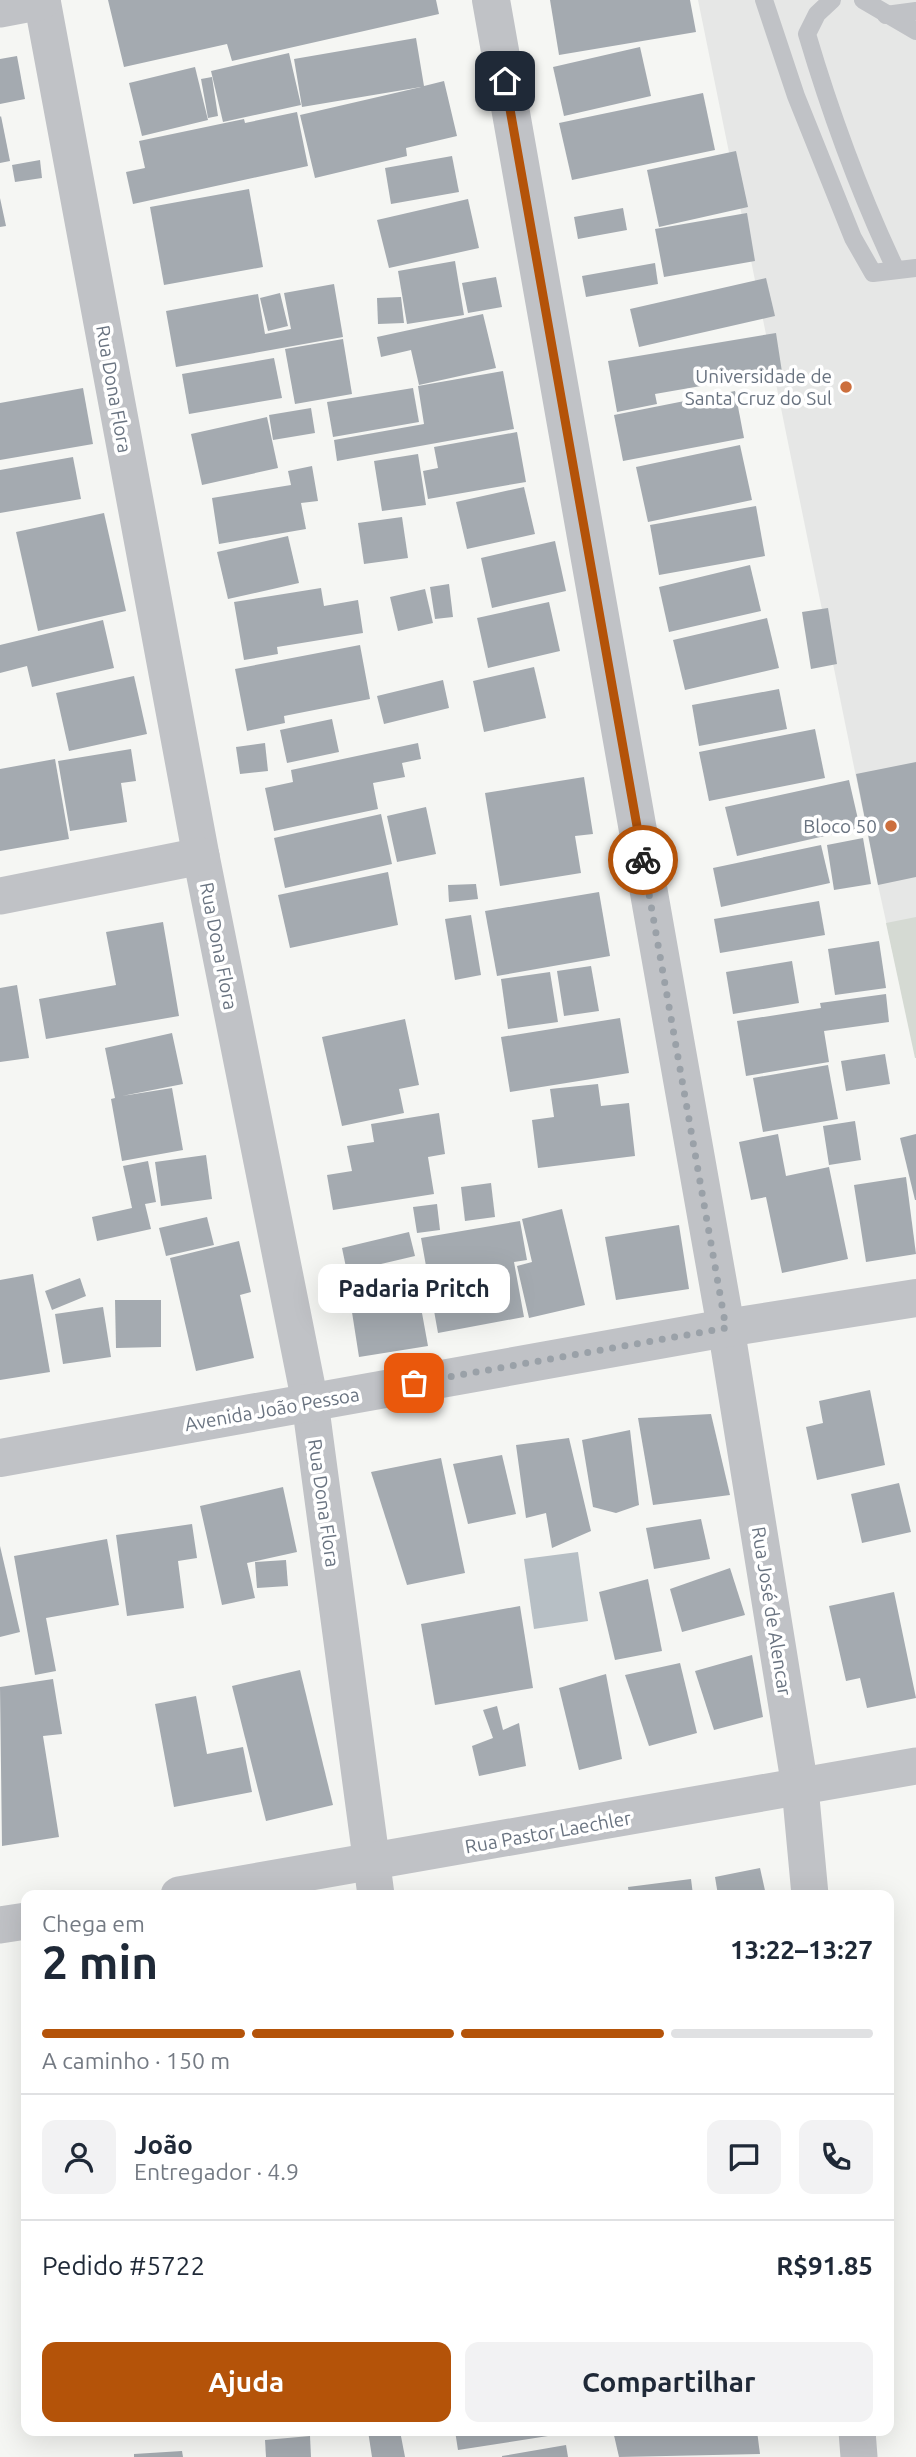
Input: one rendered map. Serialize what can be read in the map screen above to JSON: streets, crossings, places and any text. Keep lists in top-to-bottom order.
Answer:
{
  "streets": {
    "street": [
      "Rua Dona Flora",
      "Avenida João Pessoa",
      "Rua José de Alencar",
      "Rua Pastor Laechler"
    ]
  },
  "crossings": [
    ["Rua Dona Flora", "Avenida João Pessoa"],
    ["Rua Dona Flora", "Rua Pastor Laechler"],
    ["Avenida João Pessoa", "Rua José de Alencar"],
    ["Rua José de Alencar", "Rua Pastor Laechler"]
  ],
  "places": ["Universidade de Santa Cruz do Sul", "Bloco 50", "Padaria Pritch"],
  "page": {
    "bubble": "Padaria Pritch",
    "heading": ["2 min", "Chega em", "13:22–13:27"],
    "panel": [
      "João",
      "Entregador · 4.9",
      "Pedido #5722",
      "R$91.85"
    ],
    "bar": "A caminho · 150 m",
    "buttons": ["Ajuda", "Compartilhar"]
  }
}
